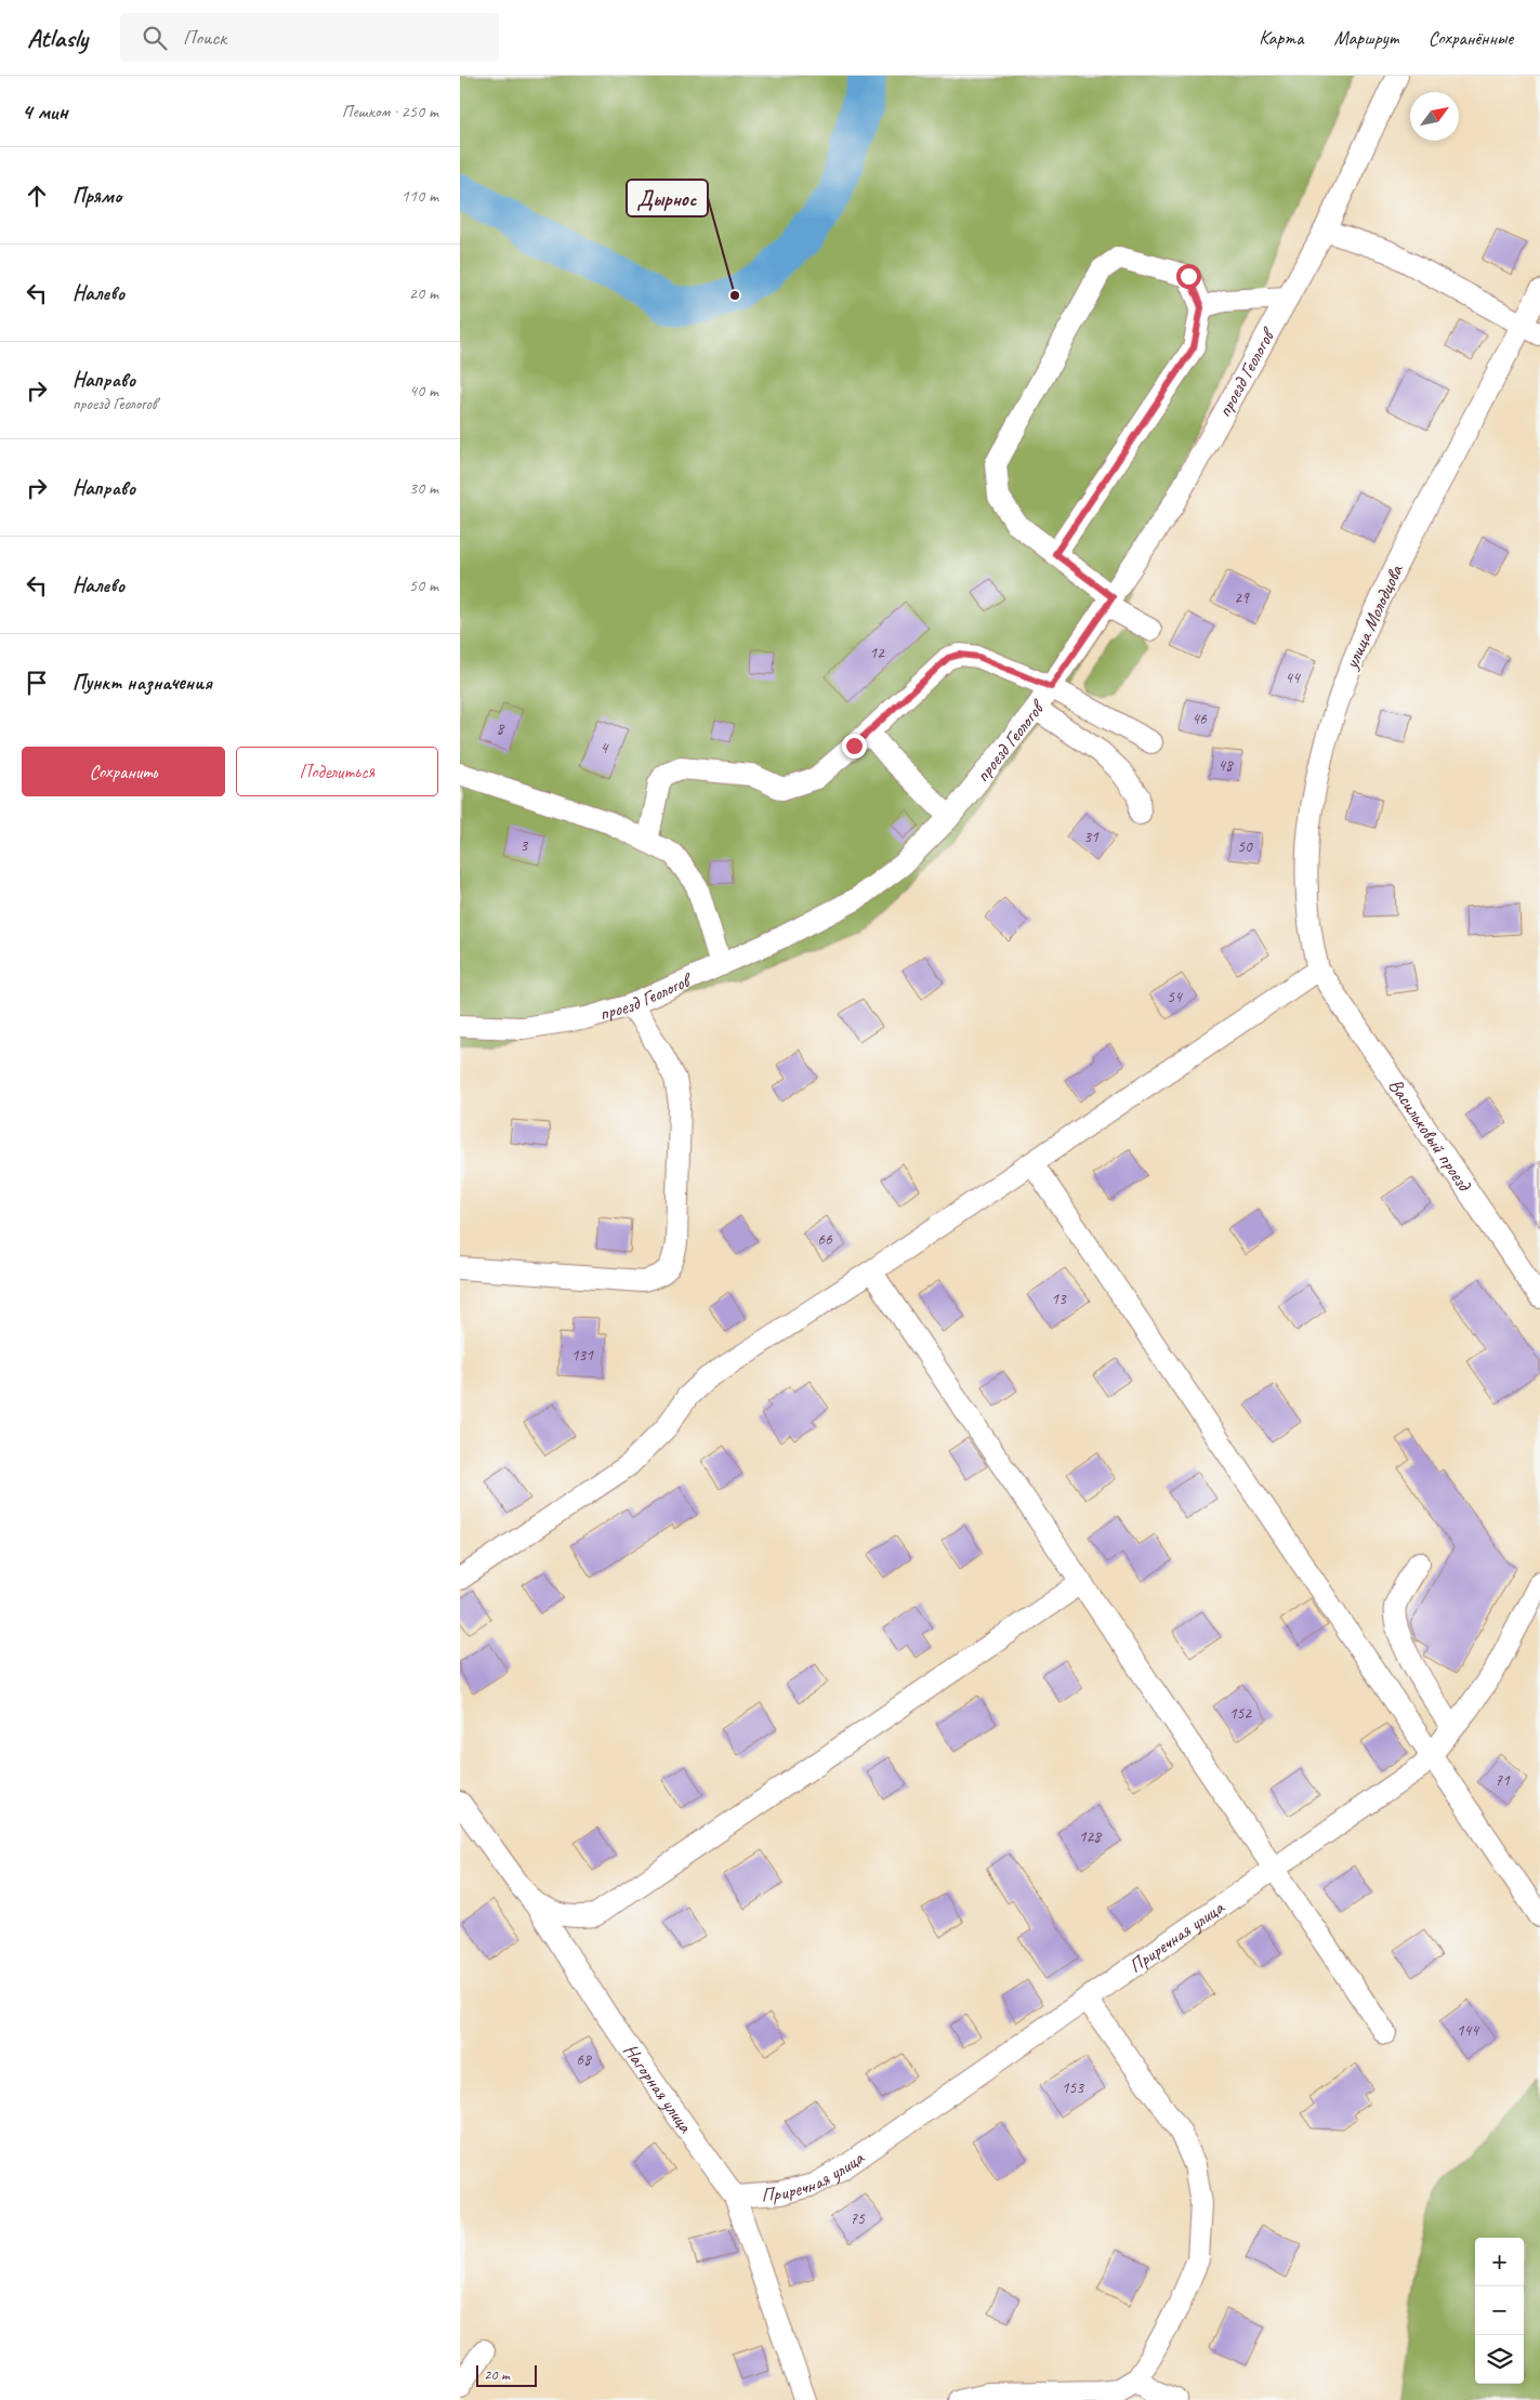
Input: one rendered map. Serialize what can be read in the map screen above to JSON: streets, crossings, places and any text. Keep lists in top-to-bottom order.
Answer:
{
  "streets": {
    "street": [
      "проезд Геологов",
      "улица Молодцова",
      "Васильковый проезд",
      "Приречная улица",
      "Нагорная улица"
    ]
  },
  "crossings": [
    ["улица Молодцова", "Васильковый проезд"],
    ["Приречная улица", "Нагорная улица"]
  ],
  "places": ["Дырнос"],
  "house_numbers": [
    "29",
    "12",
    "44",
    "46",
    "8",
    "4",
    "48",
    "31",
    "3",
    "50",
    "54",
    "66",
    "13",
    "131",
    "152",
    "71",
    "128",
    "144",
    "68",
    "153",
    "75"
  ],
  "scale_bar": "20 m",
  "north": "top right",
  "page": {
    "header": "Atlasly",
    "search": "Поиск",
    "nav": ["Карта", "Маршрут", "Сохранённые"],
    "heading": ["4 мин", "Пешком · 250 m"],
    "list": [
      ["Прямо", "110 m"],
      ["Налево", "20 m"],
      ["Направо", "проезд Геологов", "40 m"],
      ["Направо", "30 m"],
      ["Налево", "50 m"],
      "Пункт назначения"
    ],
    "buttons": ["Сохранить", "Поделиться"],
    "map_buttons": ["+", "−"],
    "scale": "20 m"
  }
}
